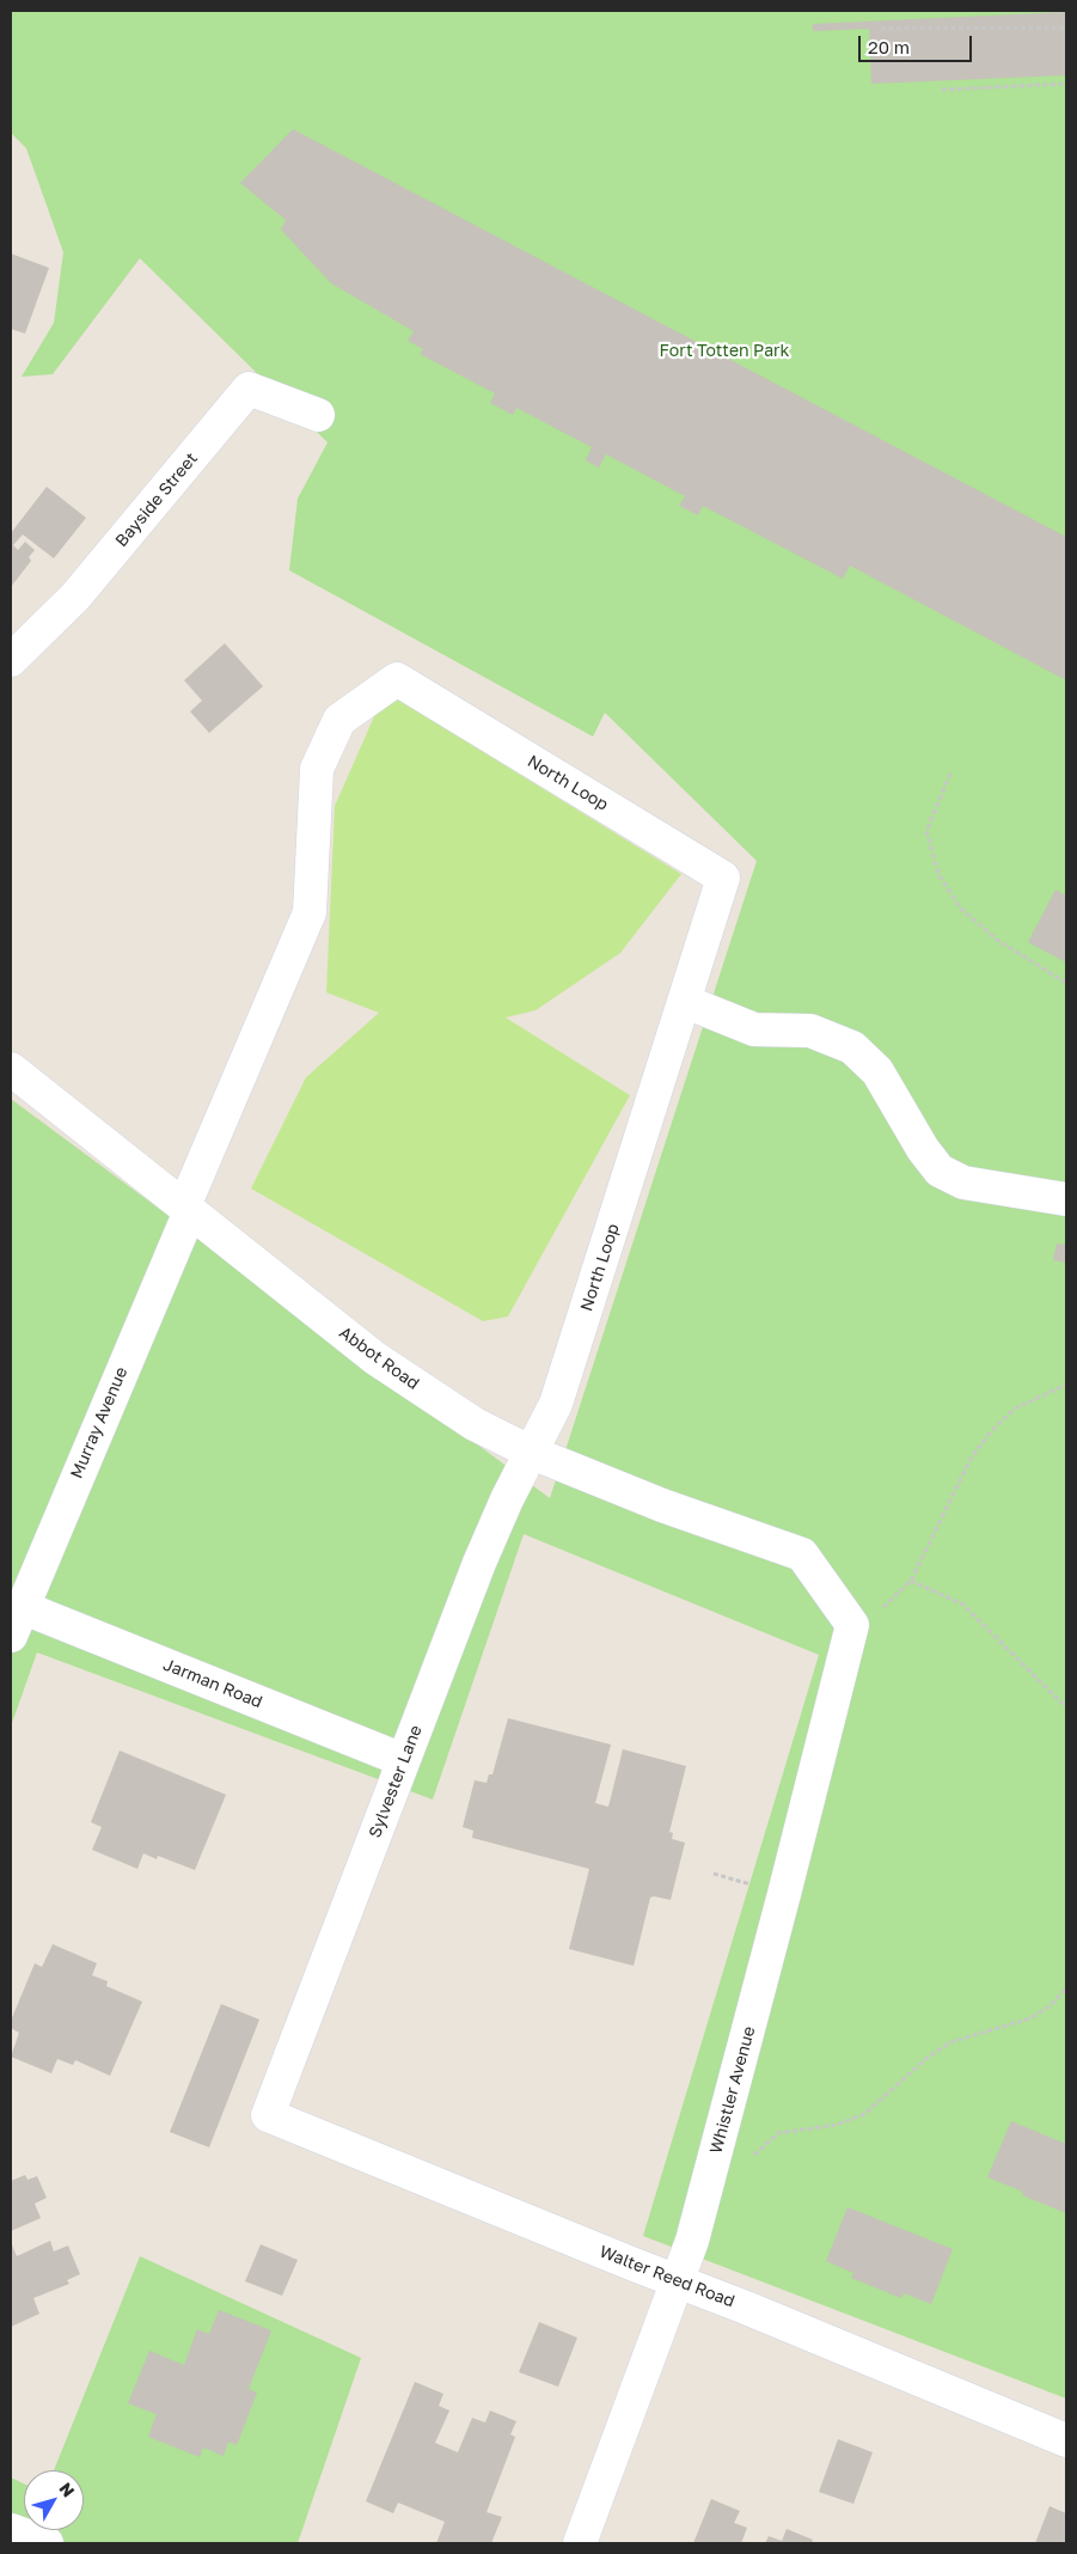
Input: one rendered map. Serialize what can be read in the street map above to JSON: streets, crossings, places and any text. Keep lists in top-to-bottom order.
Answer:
{
  "streets": {
    "street": [
      "Bayside Street",
      "North Loop",
      "Abbot Road",
      "Murray Avenue",
      "Jarman Road",
      "Sylvester Lane",
      "Whistler Avenue",
      "Walter Reed Road"
    ]
  },
  "crossings": [
    ["North Loop", "Abbot Road"],
    ["North Loop", "Murray Avenue"],
    ["North Loop", "Sylvester Lane"],
    ["Abbot Road", "Murray Avenue"],
    ["Abbot Road", "Sylvester Lane"],
    ["Abbot Road", "Whistler Avenue"],
    ["Murray Avenue", "Jarman Road"],
    ["Jarman Road", "Sylvester Lane"],
    ["Sylvester Lane", "Walter Reed Road"],
    ["Whistler Avenue", "Walter Reed Road"]
  ],
  "parks": ["Fort Totten Park"],
  "scale_bar": "20 m",
  "north": "top right"
}
